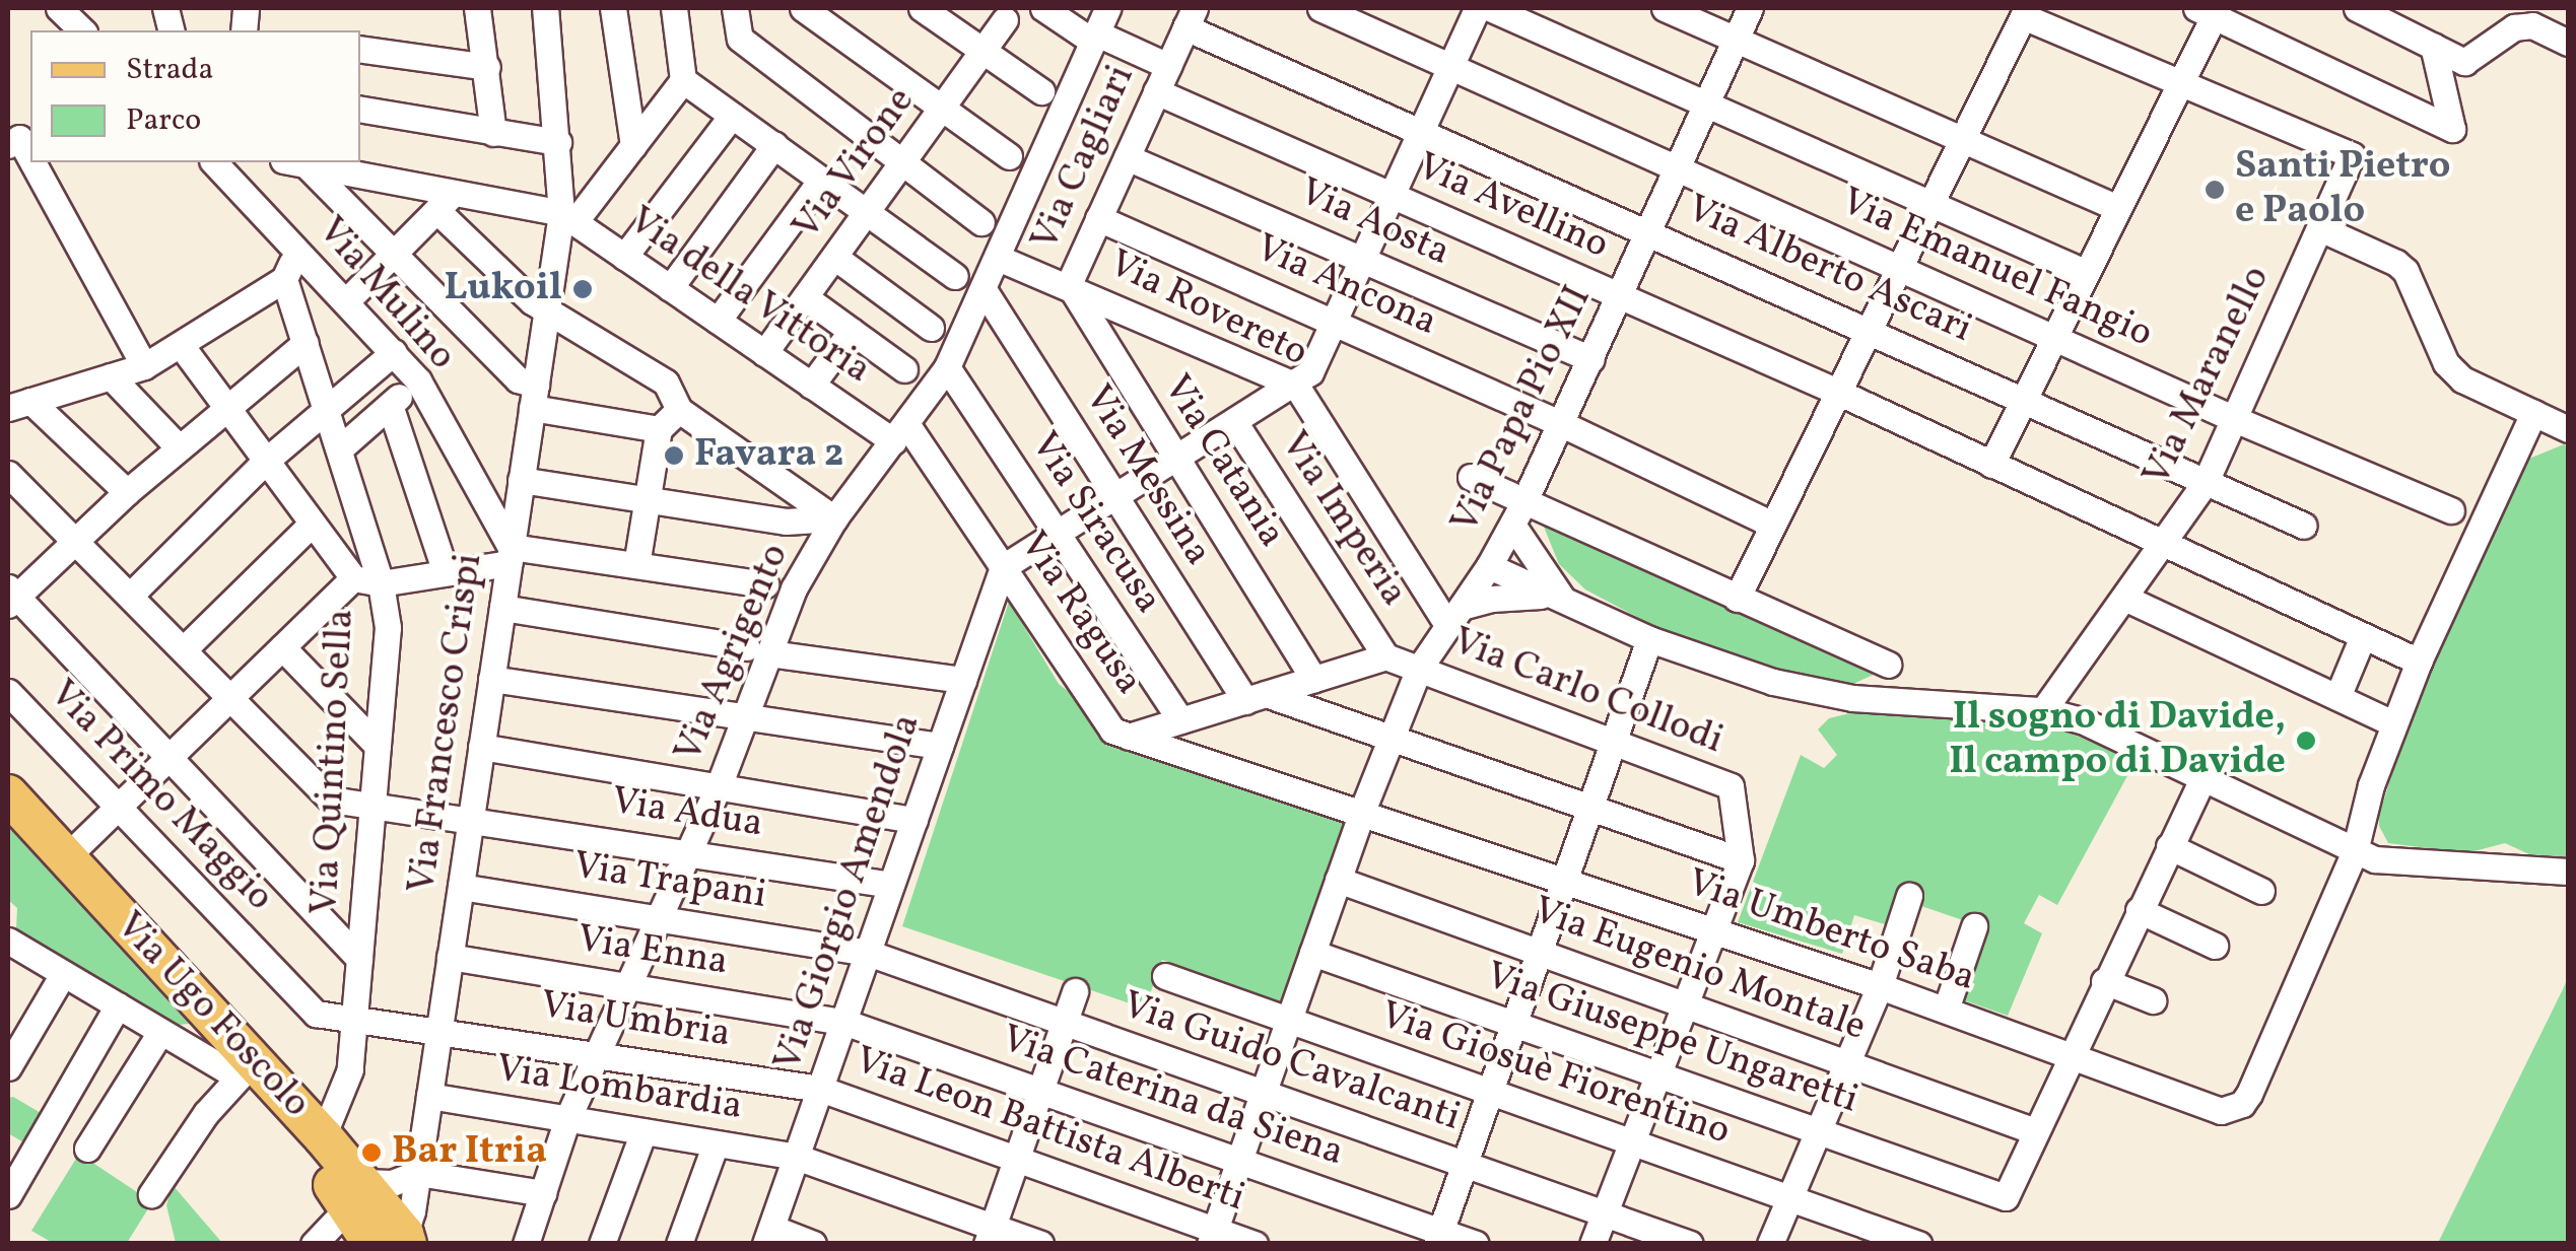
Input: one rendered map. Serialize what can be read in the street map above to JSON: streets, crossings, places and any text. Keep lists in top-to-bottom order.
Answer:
{
  "streets": {
    "main road": ["Via Ugo Foscolo"],
    "street": [
      "Via Cagliari",
      "Via Virone",
      "Via Avellino",
      "Via Aosta",
      "Via Emanuel Fangio",
      "Via Alberto Ascari",
      "Via Ancona",
      "Via Mulino",
      "Via della Vittoria",
      "Via Rovereto",
      "Via Maranello",
      "Via Papa Pio XII",
      "Via Catania",
      "Via Messina",
      "Via Imperia",
      "Via Siracusa",
      "Via Ragusa",
      "Via Agrigento",
      "Via Carlo Collodi",
      "Via Francesco Crispi",
      "Via Quintino Sella",
      "Via Primo Maggio",
      "Via Adua",
      "Via Trapani",
      "Via Giorgio Amendola",
      "Via Umberto Saba",
      "Via Enna",
      "Via Eugenio Montale",
      "Via Umbria",
      "Via Giuseppe Ungaretti",
      "Via Guido Cavalcanti",
      "Via Giosuè Fiorentino",
      "Via Lombardia",
      "Via Caterina da Siena",
      "Via Leon Battista Alberti"
    ]
  },
  "crossings": [
    ["Via Cagliari", "Via Avellino"],
    ["Via Cagliari", "Via Aosta"],
    ["Via Cagliari", "Via Alberto Ascari"],
    ["Via Cagliari", "Via Ancona"],
    ["Via Cagliari", "Via Rovereto"],
    ["Via Cagliari", "Via Catania"],
    ["Via Virone", "Via della Vittoria"],
    ["Via Avellino", "Via Maranello"],
    ["Via Avellino", "Via Papa Pio XII"],
    ["Via Avellino", "Via Umberto Saba"],
    ["Via Aosta", "Via Papa Pio XII"],
    ["Via Emanuel Fangio", "Via Maranello"],
    ["Via Emanuel Fangio", "Via Papa Pio XII"],
    ["Via Alberto Ascari", "Via Maranello"],
    ["Via Alberto Ascari", "Via Papa Pio XII"],
    ["Via Ancona", "Via Papa Pio XII"],
    ["Via Mulino", "Via Francesco Crispi"],
    ["Via della Vittoria", "Via Ragusa"],
    ["Via della Vittoria", "Via Agrigento"],
    ["Via della Vittoria", "Via Francesco Crispi"],
    ["Via Rovereto", "Via Papa Pio XII"],
    ["Via Rovereto", "Via Catania"],
    ["Via Rovereto", "Via Agrigento"],
    ["Via Papa Pio XII", "Via Carlo Collodi"],
    ["Via Papa Pio XII", "Via Umberto Saba"],
    ["Via Papa Pio XII", "Via Eugenio Montale"],
    ["Via Papa Pio XII", "Via Giuseppe Ungaretti"],
    ["Via Papa Pio XII", "Via Guido Cavalcanti"],
    ["Via Papa Pio XII", "Via Giosuè Fiorentino"],
    ["Via Papa Pio XII", "Via Caterina da Siena"],
    ["Via Papa Pio XII", "Via Leon Battista Alberti"],
    ["Via Catania", "Via Ragusa"],
    ["Via Messina", "Via Ragusa"],
    ["Via Messina", "Via Agrigento"],
    ["Via Imperia", "Via Ragusa"],
    ["Via Siracusa", "Via Ragusa"],
    ["Via Siracusa", "Via Agrigento"],
    ["Via Ragusa", "Via Agrigento"],
    ["Via Ragusa", "Via Giorgio Amendola"],
    ["Via Ragusa", "Via Umberto Saba"],
    ["Via Agrigento", "Via Adua"],
    ["Via Agrigento", "Via Trapani"],
    ["Via Agrigento", "Via Enna"],
    ["Via Agrigento", "Via Umbria"],
    ["Via Agrigento", "Via Lombardia"],
    ["Via Francesco Crispi", "Via Primo Maggio"],
    ["Via Francesco Crispi", "Via Adua"],
    ["Via Francesco Crispi", "Via Trapani"],
    ["Via Francesco Crispi", "Via Enna"],
    ["Via Francesco Crispi", "Via Ugo Foscolo"],
    ["Via Francesco Crispi", "Via Umbria"],
    ["Via Francesco Crispi", "Via Lombardia"],
    ["Via Quintino Sella", "Via Primo Maggio"],
    ["Via Quintino Sella", "Via Adua"],
    ["Via Quintino Sella", "Via Ugo Foscolo"],
    ["Via Primo Maggio", "Via Umbria"],
    ["Via Adua", "Via Giorgio Amendola"],
    ["Via Trapani", "Via Giorgio Amendola"],
    ["Via Trapani", "Via Guido Cavalcanti"],
    ["Via Giorgio Amendola", "Via Enna"],
    ["Via Giorgio Amendola", "Via Umbria"],
    ["Via Giorgio Amendola", "Via Guido Cavalcanti"],
    ["Via Giorgio Amendola", "Via Lombardia"],
    ["Via Giorgio Amendola", "Via Caterina da Siena"],
    ["Via Giorgio Amendola", "Via Leon Battista Alberti"],
    ["Via Enna", "Via Caterina da Siena"],
    ["Via Eugenio Montale", "Via Giuseppe Ungaretti"],
    ["Via Umbria", "Via Leon Battista Alberti"]
  ],
  "places": [
    "Santi Pietro e Paolo",
    "Lukoil",
    "Favara 2",
    "Il sogno di Davide, Il campo di Davide",
    "Bar Itria"
  ],
  "legend": ["Strada", "Parco"]
}
